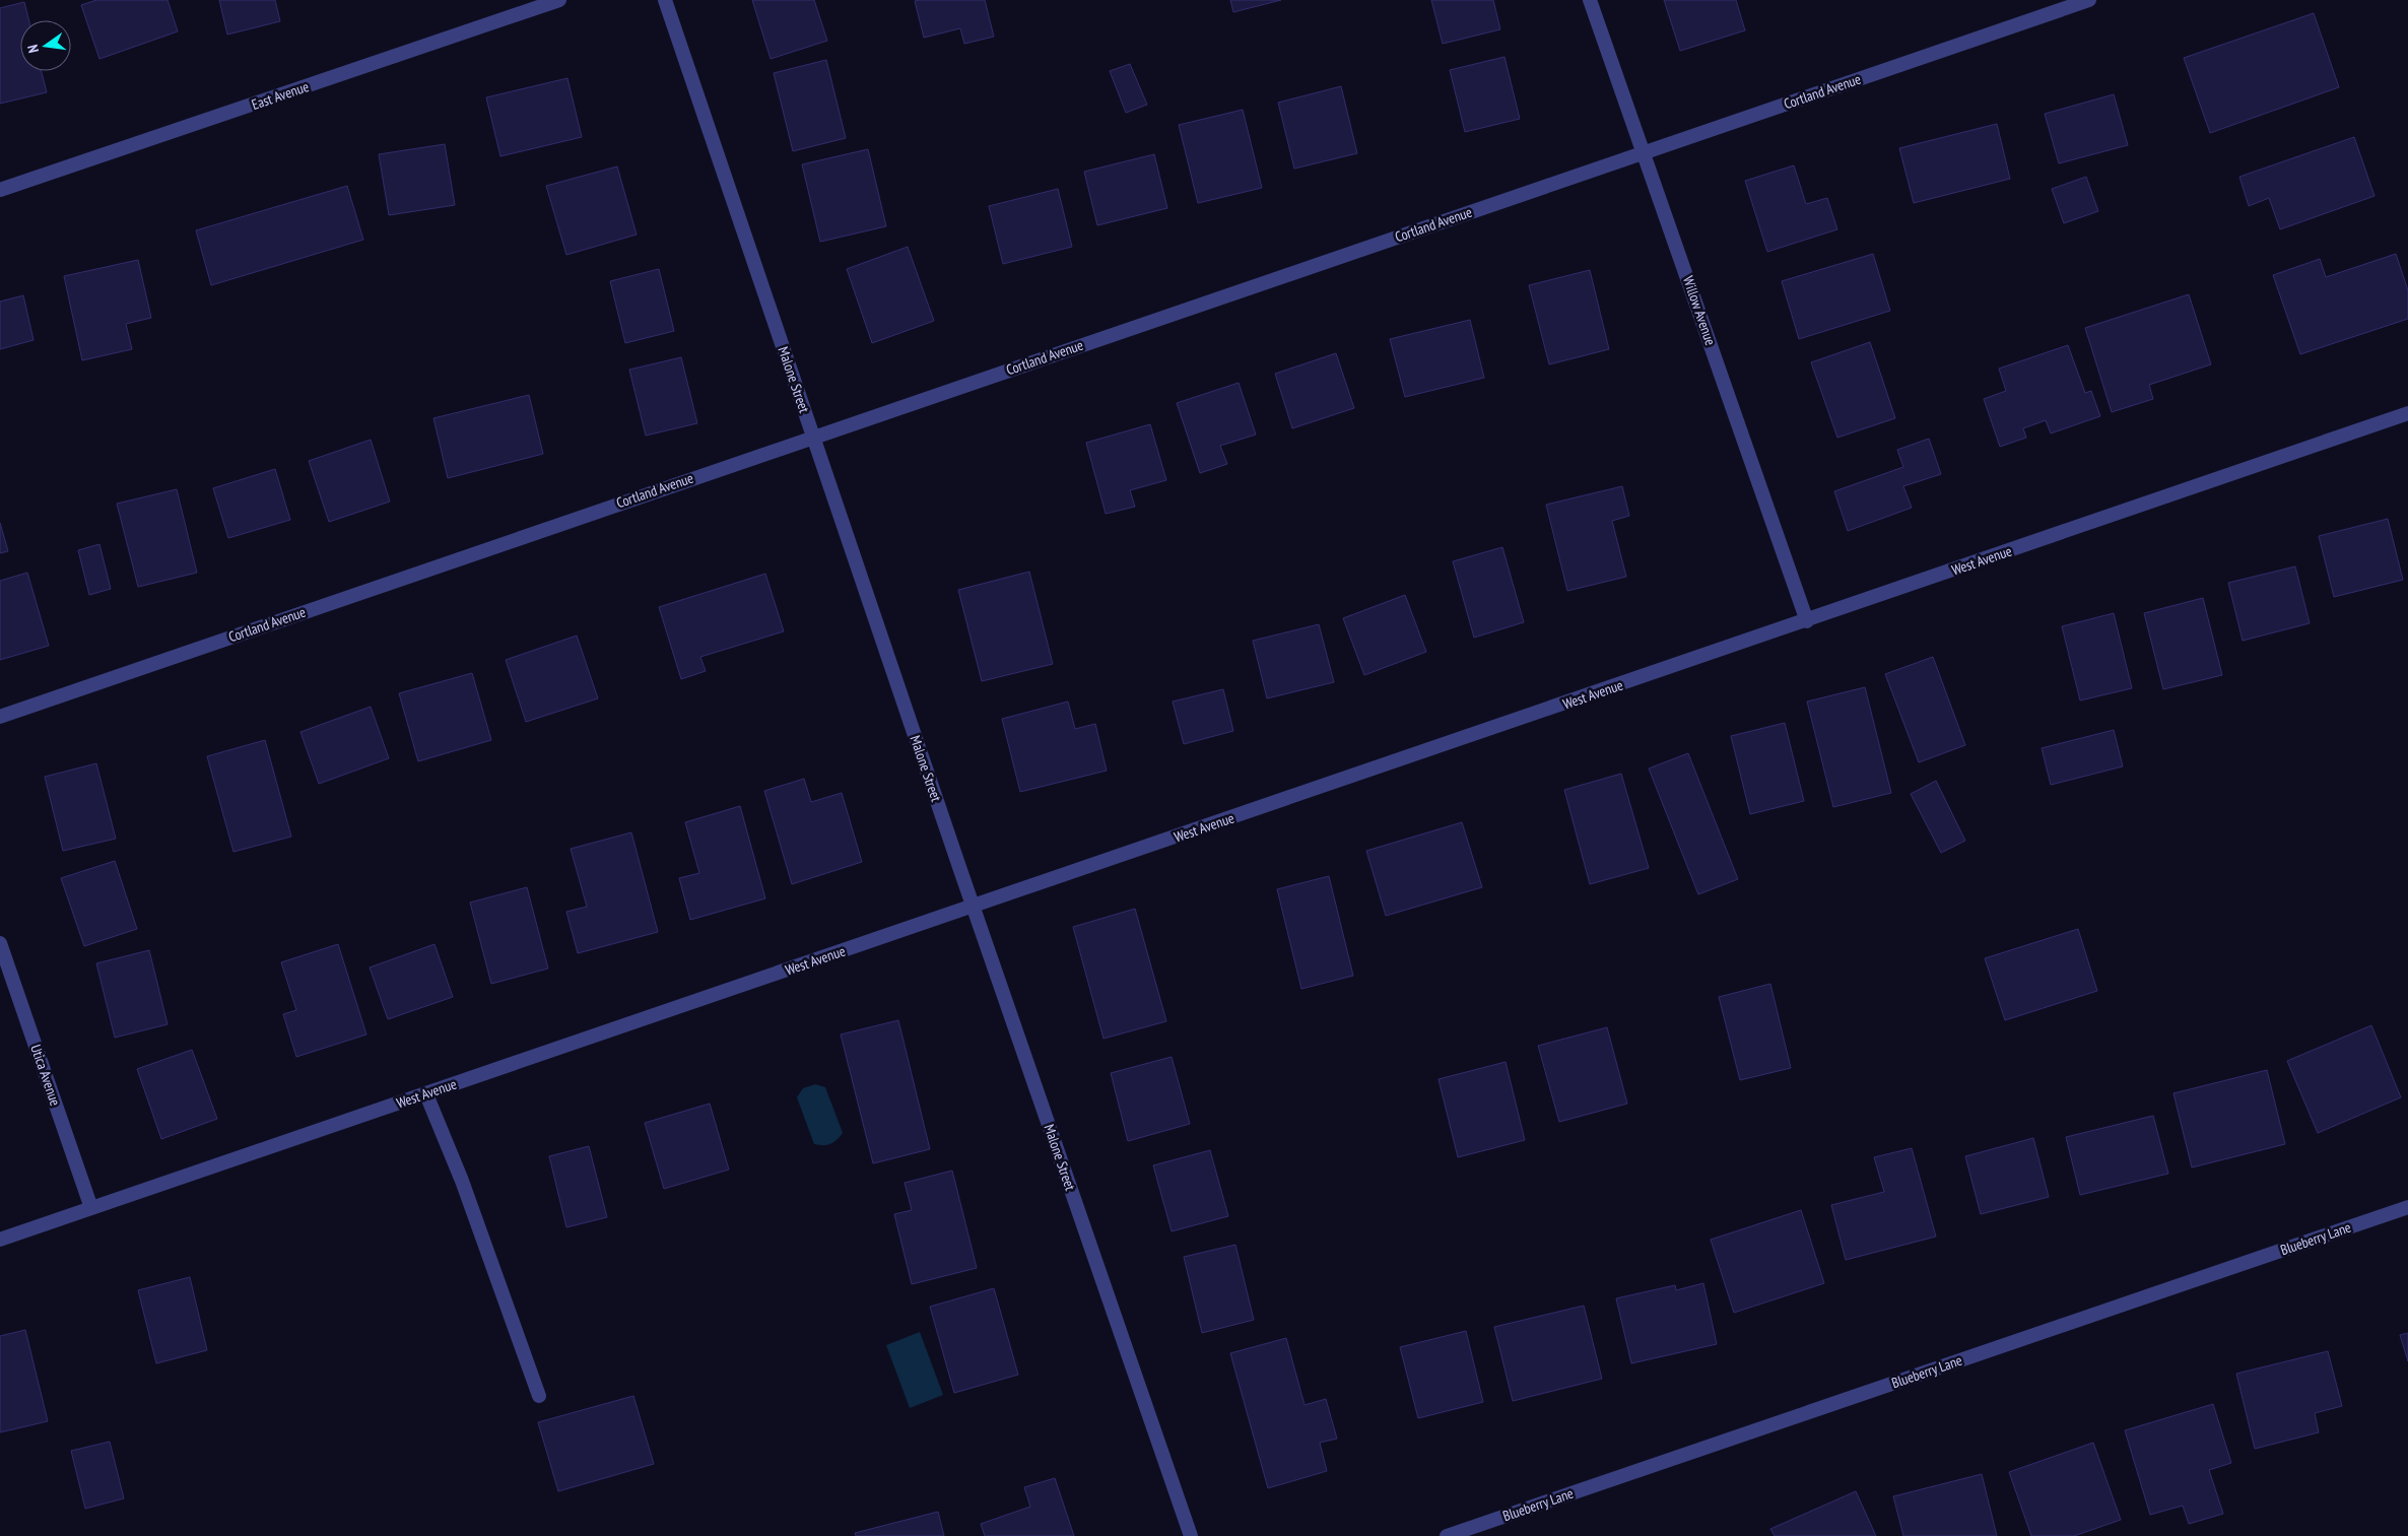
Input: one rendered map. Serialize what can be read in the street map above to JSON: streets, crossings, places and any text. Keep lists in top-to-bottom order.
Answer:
{
  "streets": {
    "street": [
      "Cortland Avenue",
      "East Avenue",
      "Willow Avenue",
      "Malone Street",
      "West Avenue",
      "Utica Avenue",
      "Blueberry Lane"
    ]
  },
  "crossings": [
    ["Cortland Avenue", "Willow Avenue"],
    ["Cortland Avenue", "Malone Street"],
    ["Willow Avenue", "West Avenue"],
    ["Malone Street", "West Avenue"],
    ["West Avenue", "Utica Avenue"]
  ],
  "north": "left"
}
